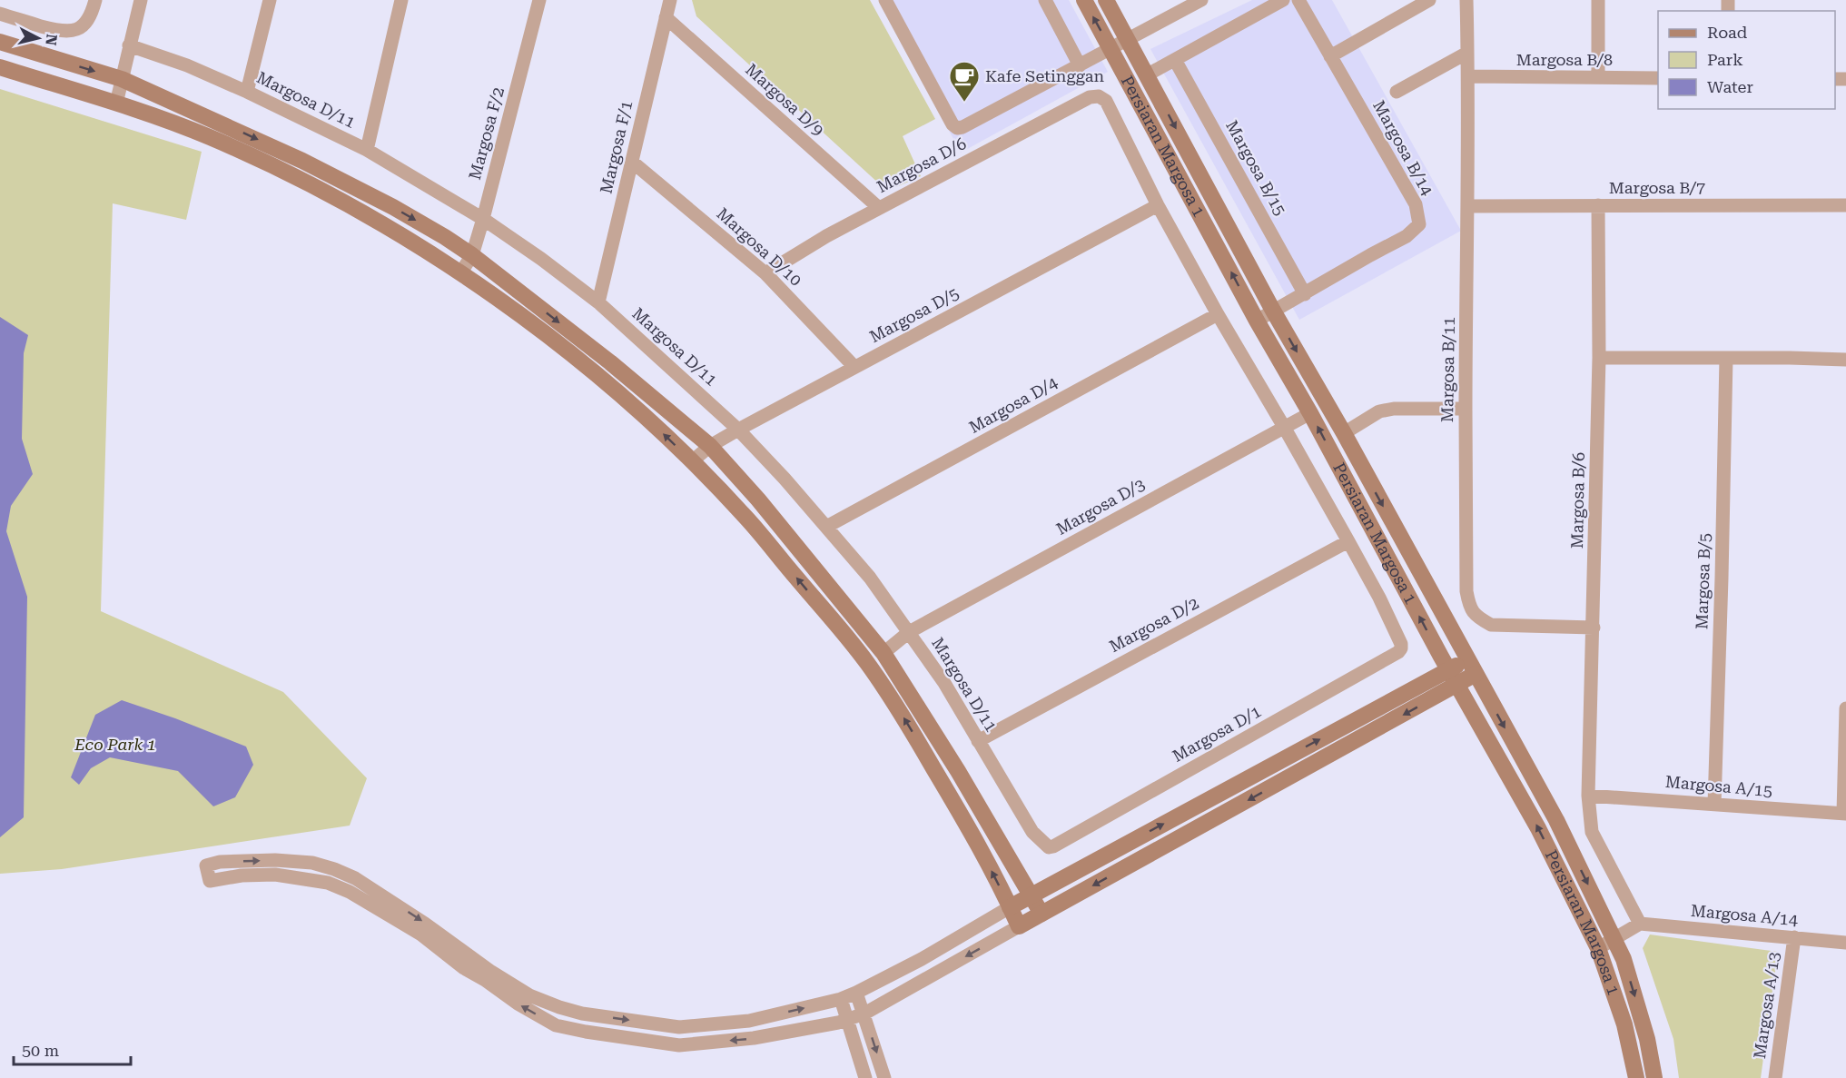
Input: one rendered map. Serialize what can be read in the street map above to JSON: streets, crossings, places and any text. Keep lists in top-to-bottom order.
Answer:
{
  "streets": {
    "street": [
      "Margosa B/8",
      "Margosa D/11",
      "Margosa D/9",
      "Margosa F/2",
      "Persiaran Margosa 1",
      "Margosa F/1",
      "Margosa B/14",
      "Margosa D/6",
      "Margosa B/15",
      "Margosa B/7",
      "Margosa D/10",
      "Margosa D/5",
      "Margosa B/11",
      "Margosa D/4",
      "Margosa B/6",
      "Margosa D/3",
      "Margosa B/5",
      "Margosa D/2",
      "Margosa D/1",
      "Margosa A/15",
      "Margosa A/14",
      "Margosa A/13"
    ]
  },
  "crossings": [
    ["Margosa B/8", "Margosa B/11"],
    ["Margosa D/11", "Margosa F/2"],
    ["Margosa D/11", "Margosa F/1"],
    ["Margosa D/11", "Margosa D/5"],
    ["Margosa D/11", "Margosa D/4"],
    ["Margosa D/11", "Margosa D/3"],
    ["Margosa D/11", "Margosa D/2"],
    ["Margosa D/11", "Margosa D/1"],
    ["Margosa D/9", "Margosa F/1"],
    ["Margosa D/9", "Margosa D/6"],
    ["Persiaran Margosa 1", "Margosa B/14"],
    ["Persiaran Margosa 1", "Margosa D/3"],
    ["Margosa F/1", "Margosa D/10"],
    ["Margosa B/14", "Margosa B/15"],
    ["Margosa D/6", "Margosa D/10"],
    ["Margosa D/6", "Margosa D/5"],
    ["Margosa B/7", "Margosa B/11"],
    ["Margosa B/7", "Margosa B/6"],
    ["Margosa D/10", "Margosa D/5"],
    ["Margosa B/11", "Margosa B/6"],
    ["Margosa B/6", "Margosa A/15"],
    ["Margosa B/6", "Margosa A/14"],
    ["Margosa B/5", "Margosa A/15"],
    ["Margosa D/2", "Margosa D/1"],
    ["Margosa A/14", "Margosa A/13"]
  ],
  "parks": ["Eco Park 1"],
  "places": {
    "cafe": ["Kafe Setinggan"]
  },
  "legend": ["Road", "Park", "Water"],
  "scale_bar": "50 m",
  "north": "right"
}
